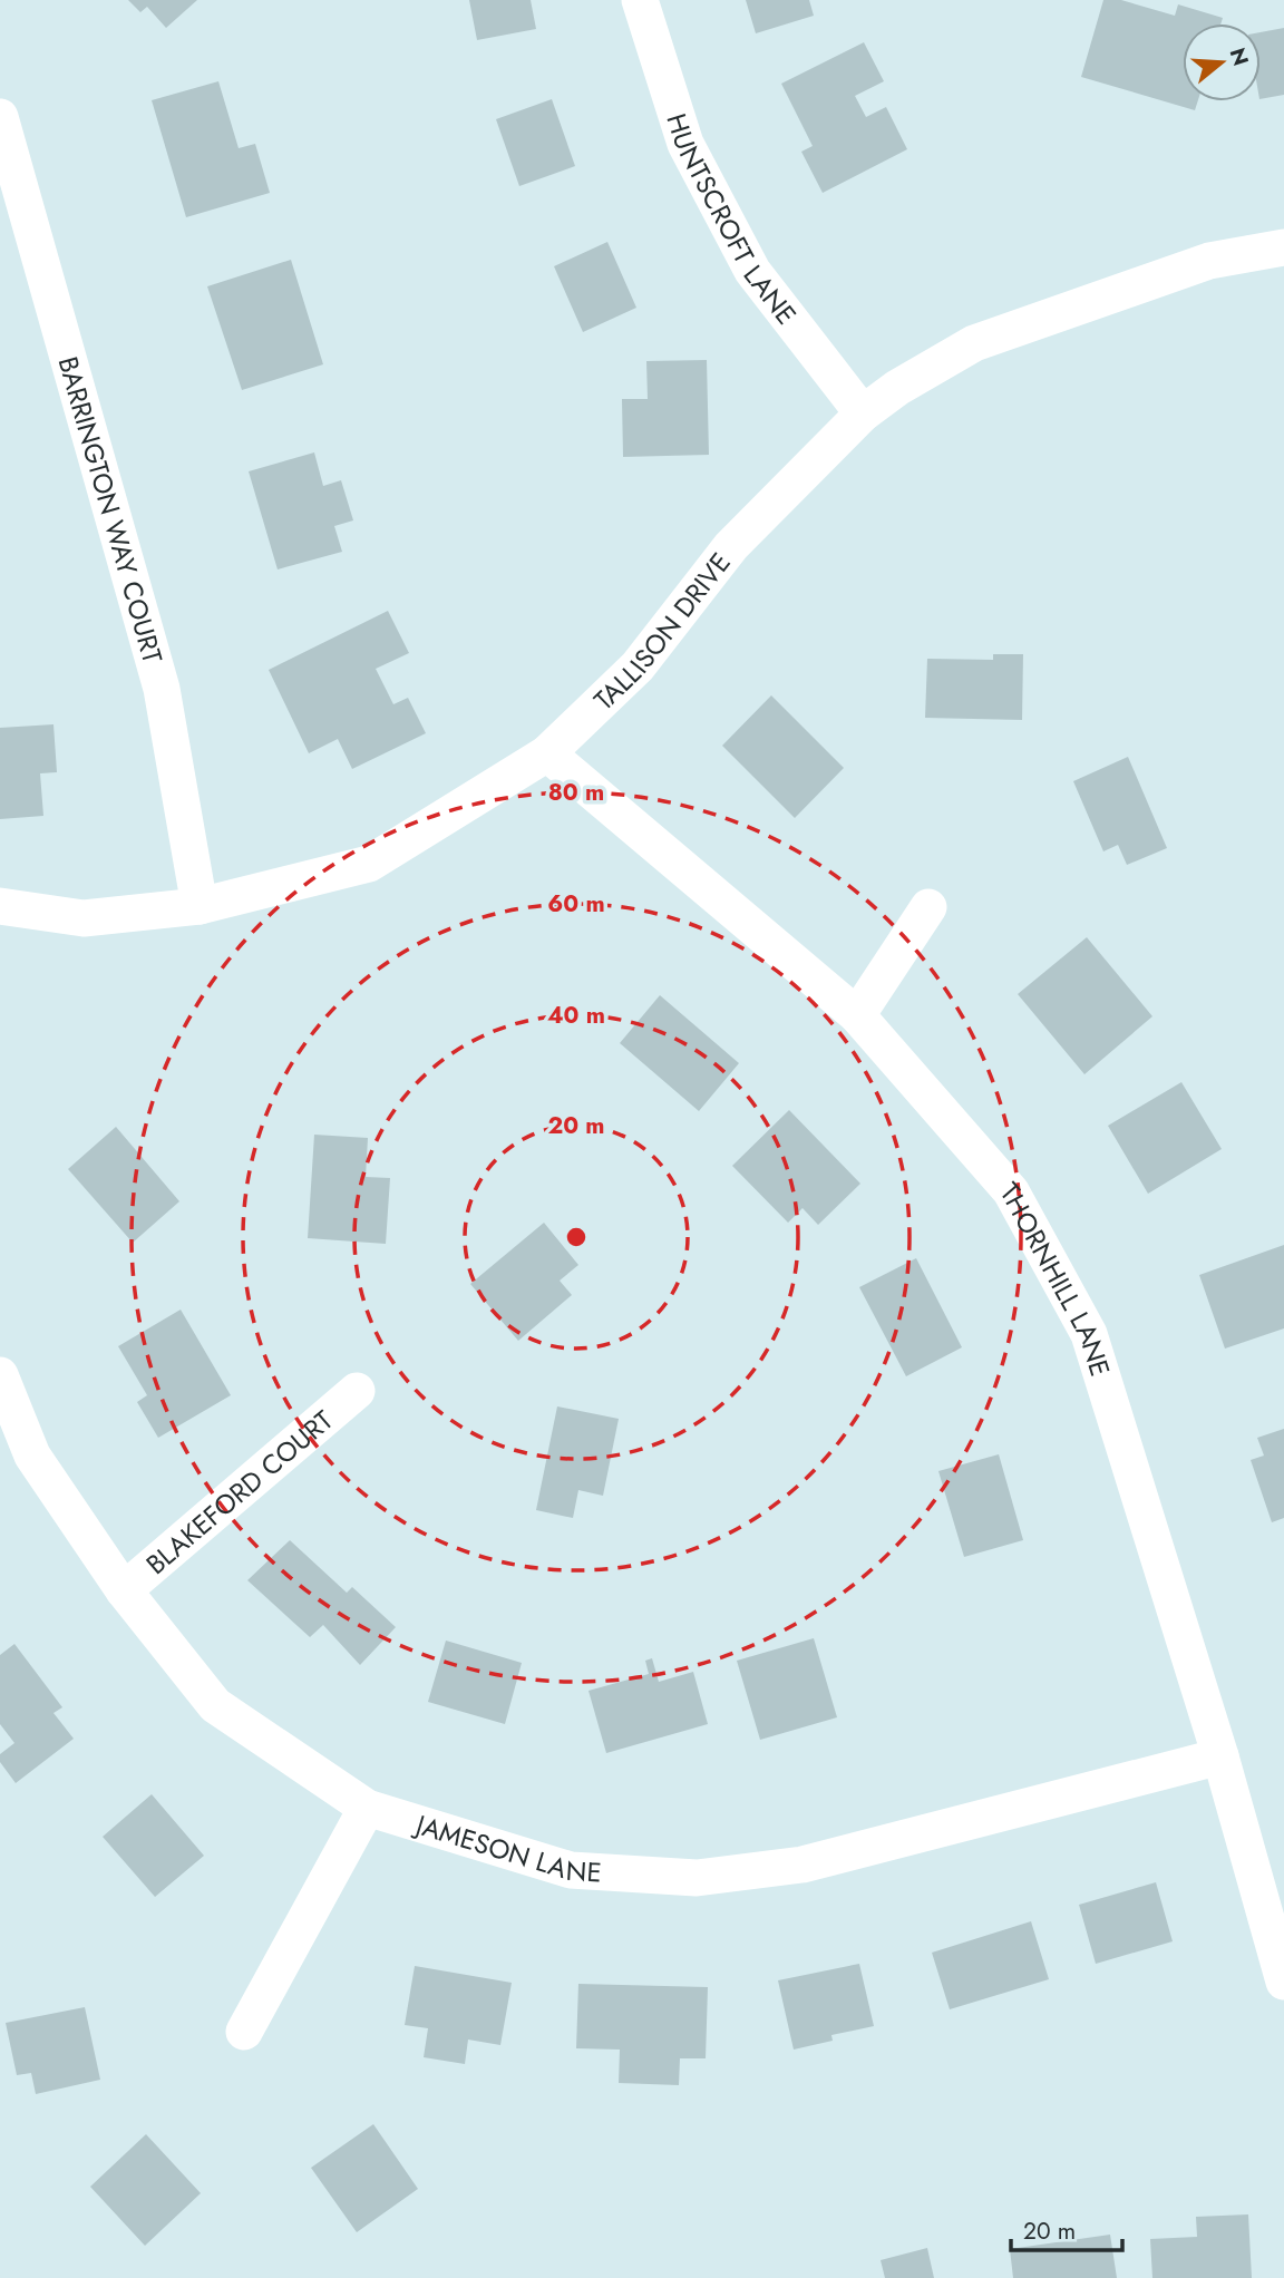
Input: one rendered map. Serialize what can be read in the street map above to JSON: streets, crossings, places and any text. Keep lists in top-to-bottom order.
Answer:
{
  "streets": {
    "street": [
      "HUNTSCROFT LANE",
      "BARRINGTON WAY COURT",
      "TALLISON DRIVE",
      "THORNHILL LANE",
      "BLAKEFORD COURT",
      "JAMESON LANE"
    ]
  },
  "crossings": [
    ["HUNTSCROFT LANE", "TALLISON DRIVE"],
    ["BARRINGTON WAY COURT", "TALLISON DRIVE"],
    ["TALLISON DRIVE", "THORNHILL LANE"],
    ["THORNHILL LANE", "JAMESON LANE"],
    ["BLAKEFORD COURT", "JAMESON LANE"]
  ],
  "scale_bar": "20 m",
  "north": "right",
  "rings": [
    "80 m",
    "60 m",
    "40 m",
    "20 m"
  ]
}
